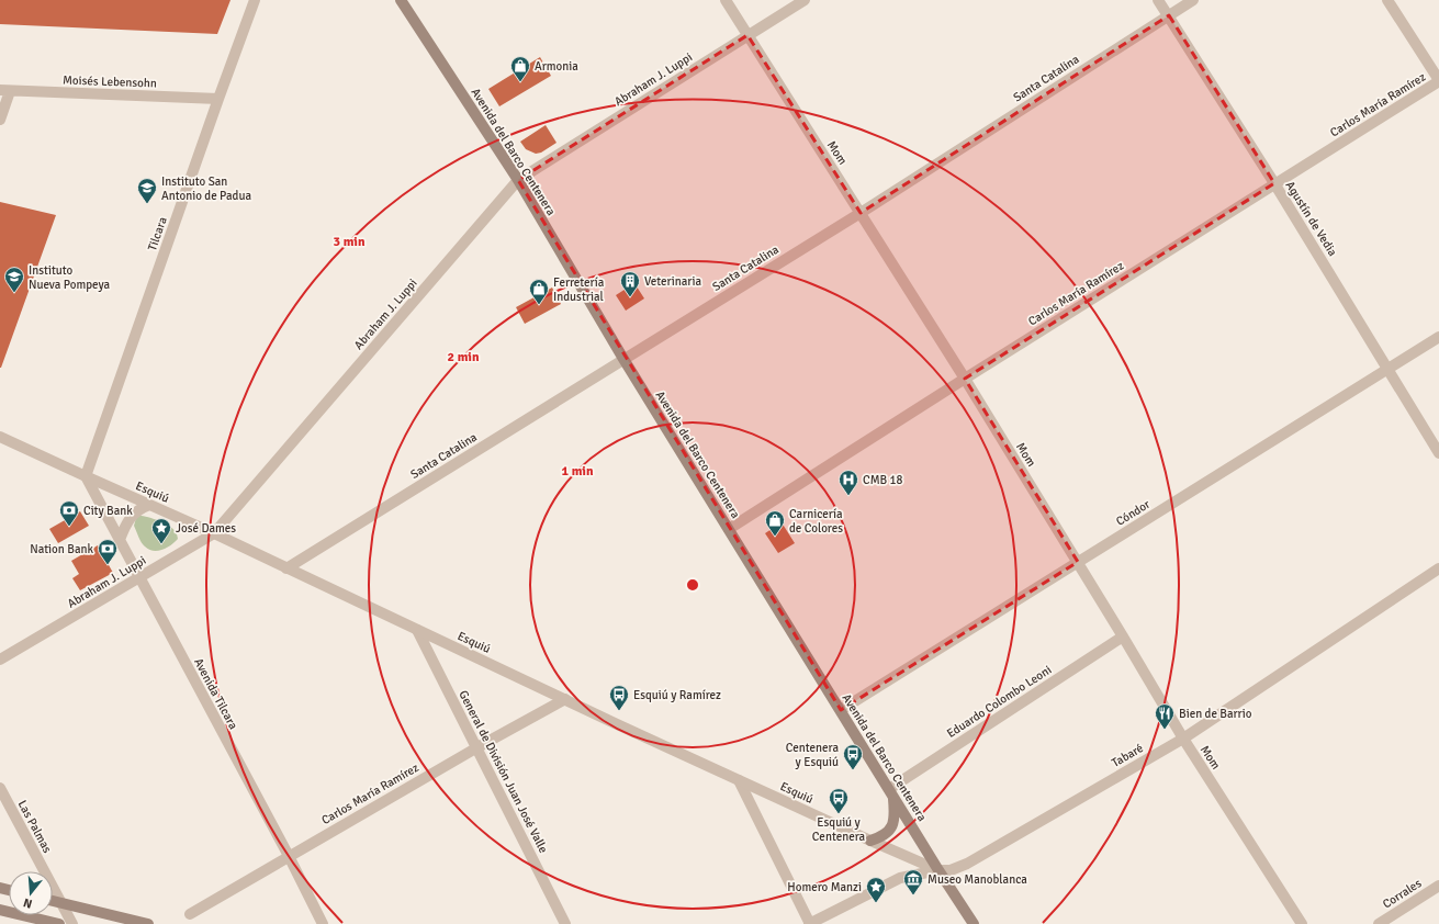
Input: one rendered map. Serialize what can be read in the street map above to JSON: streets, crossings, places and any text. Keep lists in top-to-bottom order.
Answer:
{
  "streets": {
    "main road": ["Avenida del Barco Centenera"],
    "street": [
      "Santa Catalina",
      "Abraham J. Luppi",
      "Moisés Lebensohn",
      "Carlos María Ramírez",
      "Mom",
      "Agustín de Vedia",
      "Tilcara",
      "Esquiú",
      "Cóndor",
      "Avenida Tilcara",
      "Eduardo Colombo Leoni",
      "Tabaré",
      "General de División Juan José Valle",
      "Las Palmas",
      "Corrales"
    ]
  },
  "crossings": [
    ["Santa Catalina", "Avenida del Barco Centenera"],
    ["Santa Catalina", "Mom"],
    ["Santa Catalina", "Agustín de Vedia"],
    ["Santa Catalina", "Esquiú"],
    ["Abraham J. Luppi", "Avenida del Barco Centenera"],
    ["Abraham J. Luppi", "Mom"],
    ["Abraham J. Luppi", "Esquiú"],
    ["Abraham J. Luppi", "Avenida Tilcara"],
    ["Moisés Lebensohn", "Tilcara"],
    ["Carlos María Ramírez", "Avenida del Barco Centenera"],
    ["Carlos María Ramírez", "Mom"],
    ["Carlos María Ramírez", "Agustín de Vedia"],
    ["Carlos María Ramírez", "Esquiú"],
    ["Carlos María Ramírez", "Avenida Tilcara"],
    ["Carlos María Ramírez", "General de División Juan José Valle"],
    ["Avenida del Barco Centenera", "Esquiú"],
    ["Avenida del Barco Centenera", "Cóndor"],
    ["Avenida del Barco Centenera", "Eduardo Colombo Leoni"],
    ["Avenida del Barco Centenera", "Tabaré"],
    ["Mom", "Cóndor"],
    ["Mom", "Eduardo Colombo Leoni"],
    ["Mom", "Tabaré"],
    ["Agustín de Vedia", "Cóndor"],
    ["Tilcara", "Esquiú"],
    ["Tilcara", "Avenida Tilcara"],
    ["Esquiú", "Avenida Tilcara"],
    ["Esquiú", "Tabaré"],
    ["Esquiú", "General de División Juan José Valle"]
  ],
  "places": {
    "shop": ["Armonia", "Ferretería Industrial", "Carnicería de Colores"],
    "school or university": ["Instituto San Antonio de Padua", "Instituto Nueva Pompeya"],
    "building": ["Veterinaria"],
    "hospital": ["CMB 18"],
    "bank": ["City Bank", "Nation Bank"],
    "place": ["José Dames", "Homero Manzi"],
    "bus stop": ["Esquiú y Ramírez", "Centenera y Esquiú", "Esquiú y Centenera"],
    "restaurant": ["Bien de Barrio"],
    "museum": ["Museo Manoblanca"]
  },
  "north": "bottom",
  "rings": ["3 min", "2 min", "1 min"]
}
